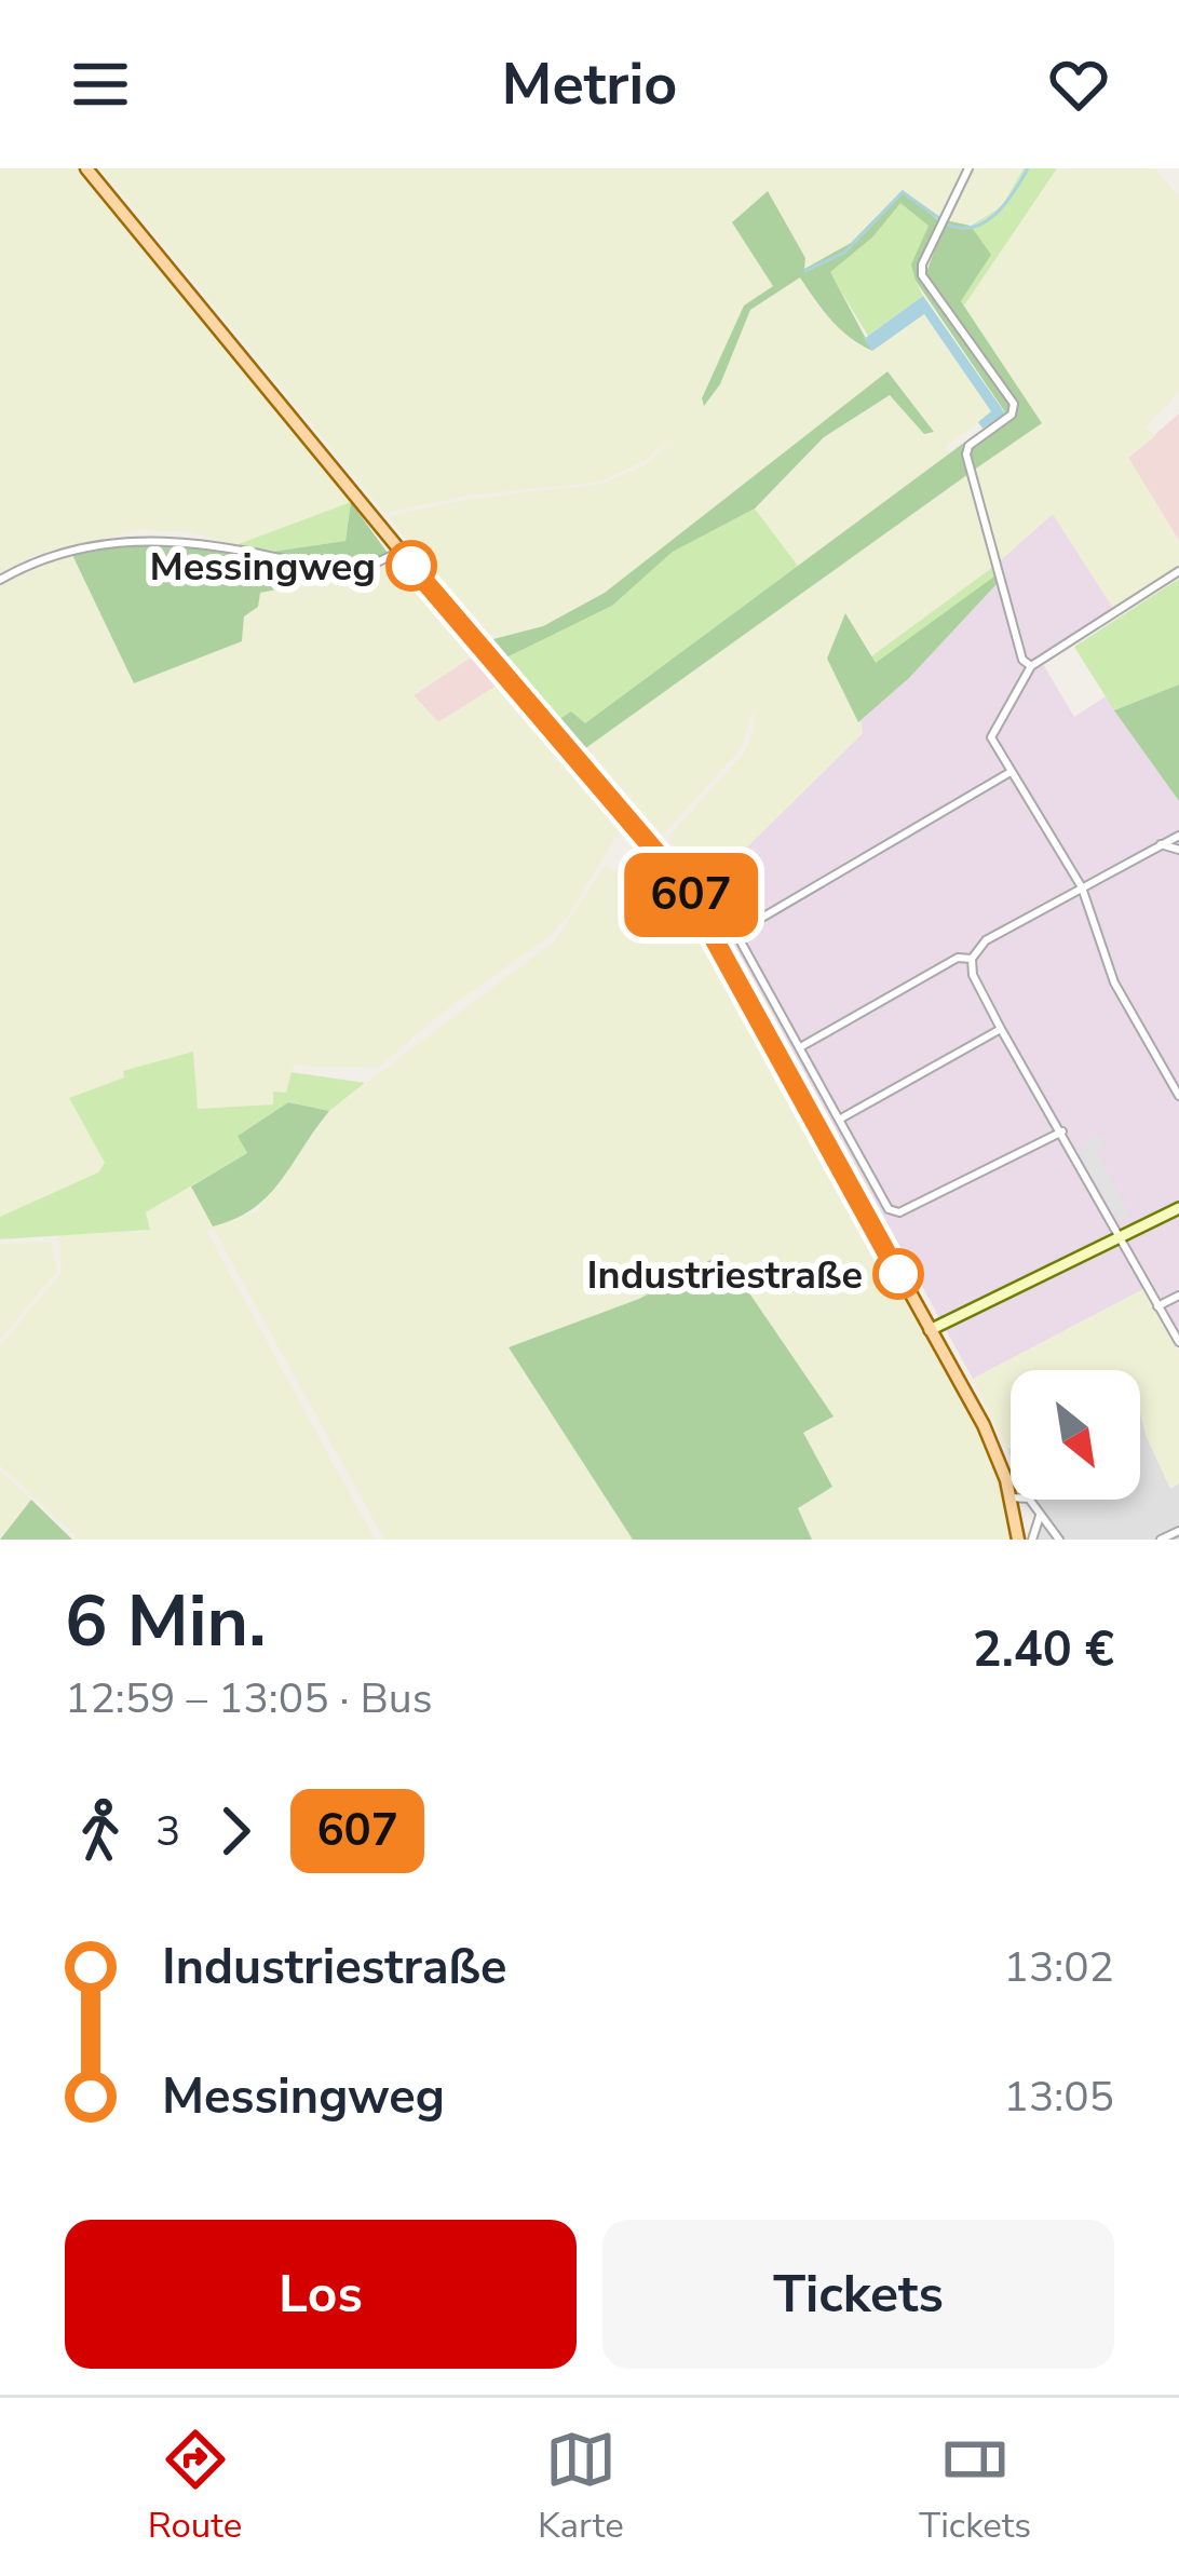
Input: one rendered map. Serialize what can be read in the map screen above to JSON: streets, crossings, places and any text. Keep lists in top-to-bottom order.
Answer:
{
  "places": ["Messingweg", "Industriestraße"],
  "lines": ["bus line 607"],
  "north": "bottom right",
  "page": {
    "header": "Metrio",
    "on_map": "607",
    "heading": ["6 Min.", "12:59 – 13:05 · Bus", "2.40 €"],
    "legs": ["3", "607"],
    "list": [
      {
        "name": "Industriestraße",
        "value": "13:02"
      },
      {
        "name": "Messingweg",
        "value": "13:05"
      }
    ],
    "buttons": ["Los", "Tickets"],
    "tabs": ["Route", "Karte", "Tickets"]
  }
}
